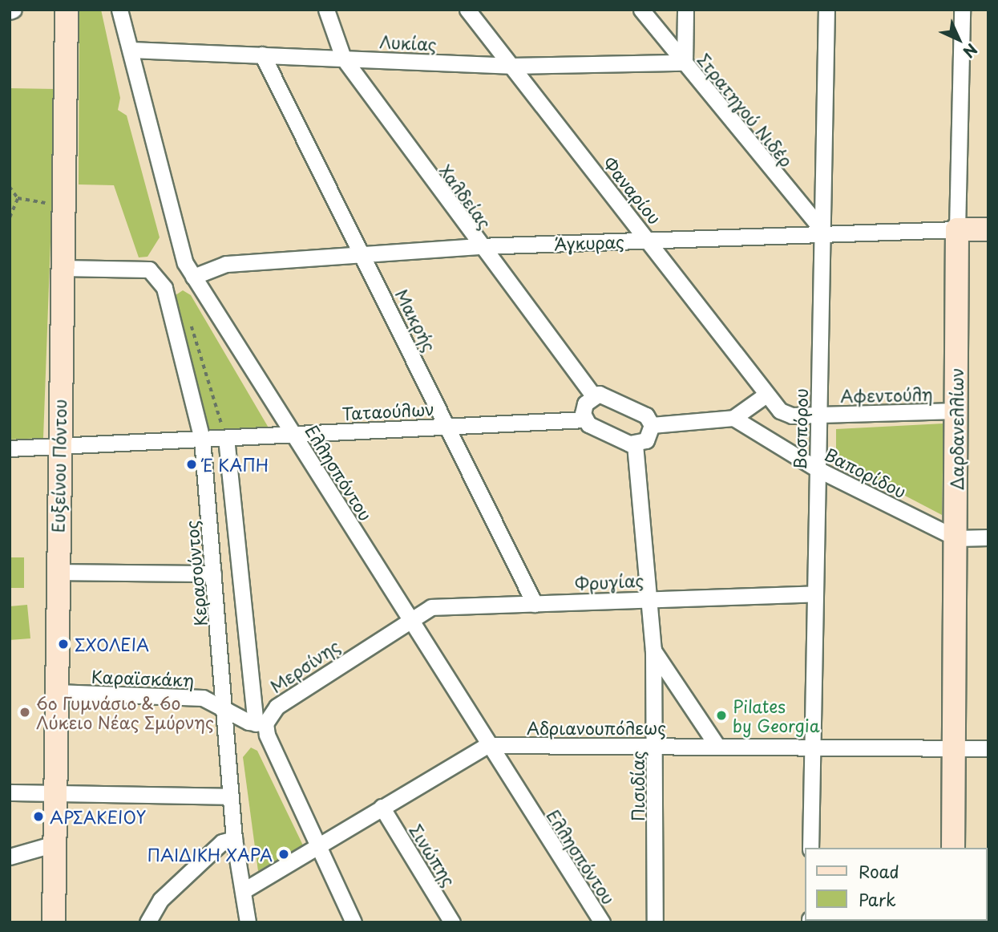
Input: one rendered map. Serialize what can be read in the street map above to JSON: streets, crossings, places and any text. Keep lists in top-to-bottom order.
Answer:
{
  "streets": {
    "street": [
      "Λυκίας",
      "Στρατηγού Νιδέρ",
      "Φαναρίου",
      "Χαλδείας",
      "Άγκυρας",
      "Μακρής",
      "Αφεντούλη",
      "Ταταούλων",
      "Βοσπόρου",
      "Δαρδανελλίων",
      "Ευξείνου Πόντου",
      "Ελλησπόντου",
      "Βαπορίδου",
      "Κερασούντος",
      "Φρυγίας",
      "Μερσίνης",
      "Καραϊσκάκη",
      "Αδριανουπόλεως",
      "Πισιδίας",
      "Σινώπης"
    ]
  },
  "crossings": [
    ["Λυκίας", "Στρατηγού Νιδέρ"],
    ["Λυκίας", "Φαναρίου"],
    ["Λυκίας", "Χαλδείας"],
    ["Λυκίας", "Μακρής"],
    ["Λυκίας", "Ελλησπόντου"],
    ["Στρατηγού Νιδέρ", "Άγκυρας"],
    ["Στρατηγού Νιδέρ", "Βοσπόρου"],
    ["Φαναρίου", "Άγκυρας"],
    ["Χαλδείας", "Άγκυρας"],
    ["Άγκυρας", "Μακρής"],
    ["Άγκυρας", "Βοσπόρου"],
    ["Άγκυρας", "Δαρδανελλίων"],
    ["Άγκυρας", "Ελλησπόντου"],
    ["Μακρής", "Ταταούλων"],
    ["Μακρής", "Φρυγίας"],
    ["Αφεντούλη", "Βοσπόρου"],
    ["Αφεντούλη", "Δαρδανελλίων"],
    ["Ταταούλων", "Ευξείνου Πόντου"],
    ["Ταταούλων", "Ελλησπόντου"],
    ["Ταταούλων", "Κερασούντος"],
    ["Ταταούλων", "Πισιδίας"],
    ["Βοσπόρου", "Βαπορίδου"],
    ["Βοσπόρου", "Φρυγίας"],
    ["Βοσπόρου", "Αδριανουπόλεως"],
    ["Δαρδανελλίων", "Βαπορίδου"],
    ["Δαρδανελλίων", "Αδριανουπόλεως"],
    ["Ευξείνου Πόντου", "Κερασούντος"],
    ["Ευξείνου Πόντου", "Καραϊσκάκη"],
    ["Ελλησπόντου", "Φρυγίας"],
    ["Ελλησπόντου", "Μερσίνης"],
    ["Ελλησπόντου", "Αδριανουπόλεως"],
    ["Κερασούντος", "Καραϊσκάκη"],
    ["Φρυγίας", "Μερσίνης"],
    ["Φρυγίας", "Πισιδίας"],
    ["Αδριανουπόλεως", "Πισιδίας"]
  ],
  "places": [
    "Ε΄ ΚΑΠΗ",
    "ΣΧΟΛΕΙΑ",
    "6ο Γυμνάσιο & 6ο Λύκειο Νέας Σμύρνης",
    "Pilates by Georgia",
    "ΑΡΣΑΚΕΙΟΥ",
    "ΠΑΙΔΙΚΗ ΧΑΡΑ"
  ],
  "legend": ["Road", "Park"],
  "north": "bottom right"
}
